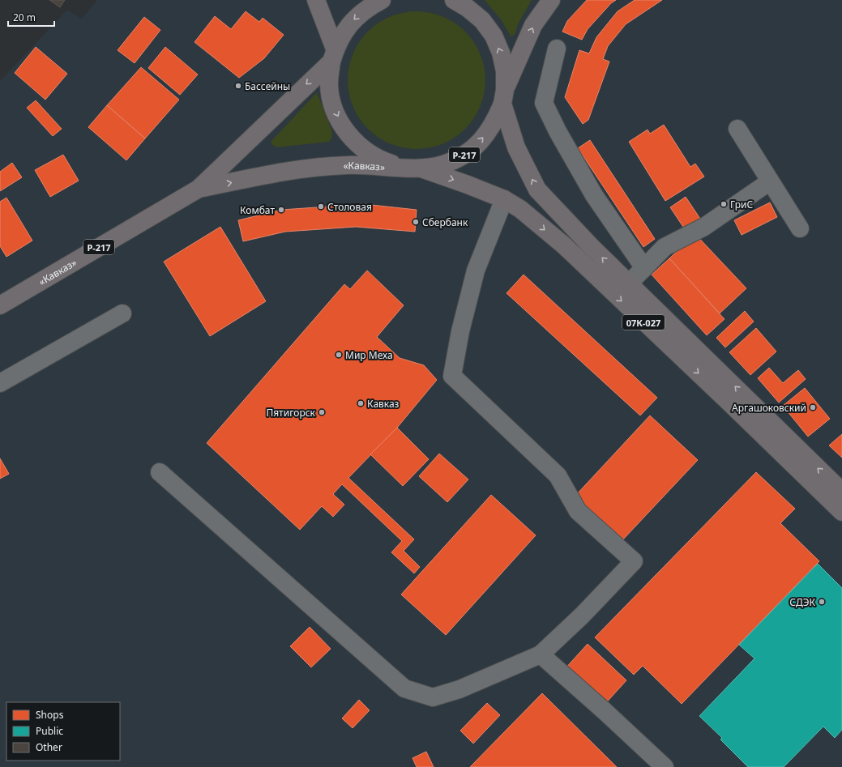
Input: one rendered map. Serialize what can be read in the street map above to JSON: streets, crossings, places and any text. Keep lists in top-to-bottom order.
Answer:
{
  "streets": {
    "main road": ["Р-217", "«Кавказ»", "07К-027"]
  },
  "crossings": [
    ["«Кавказ»", "07К-027"]
  ],
  "places": [
    "Бассейны",
    "ГриС",
    "Столовая",
    "Комбат",
    "Сбербанк",
    "Мир Меха",
    "Кавказ",
    "Аргашоковский",
    "Пятигорск",
    "СДЭК"
  ],
  "legend": ["Shops", "Public", "Other"],
  "scale_bar": "20 m"
}
